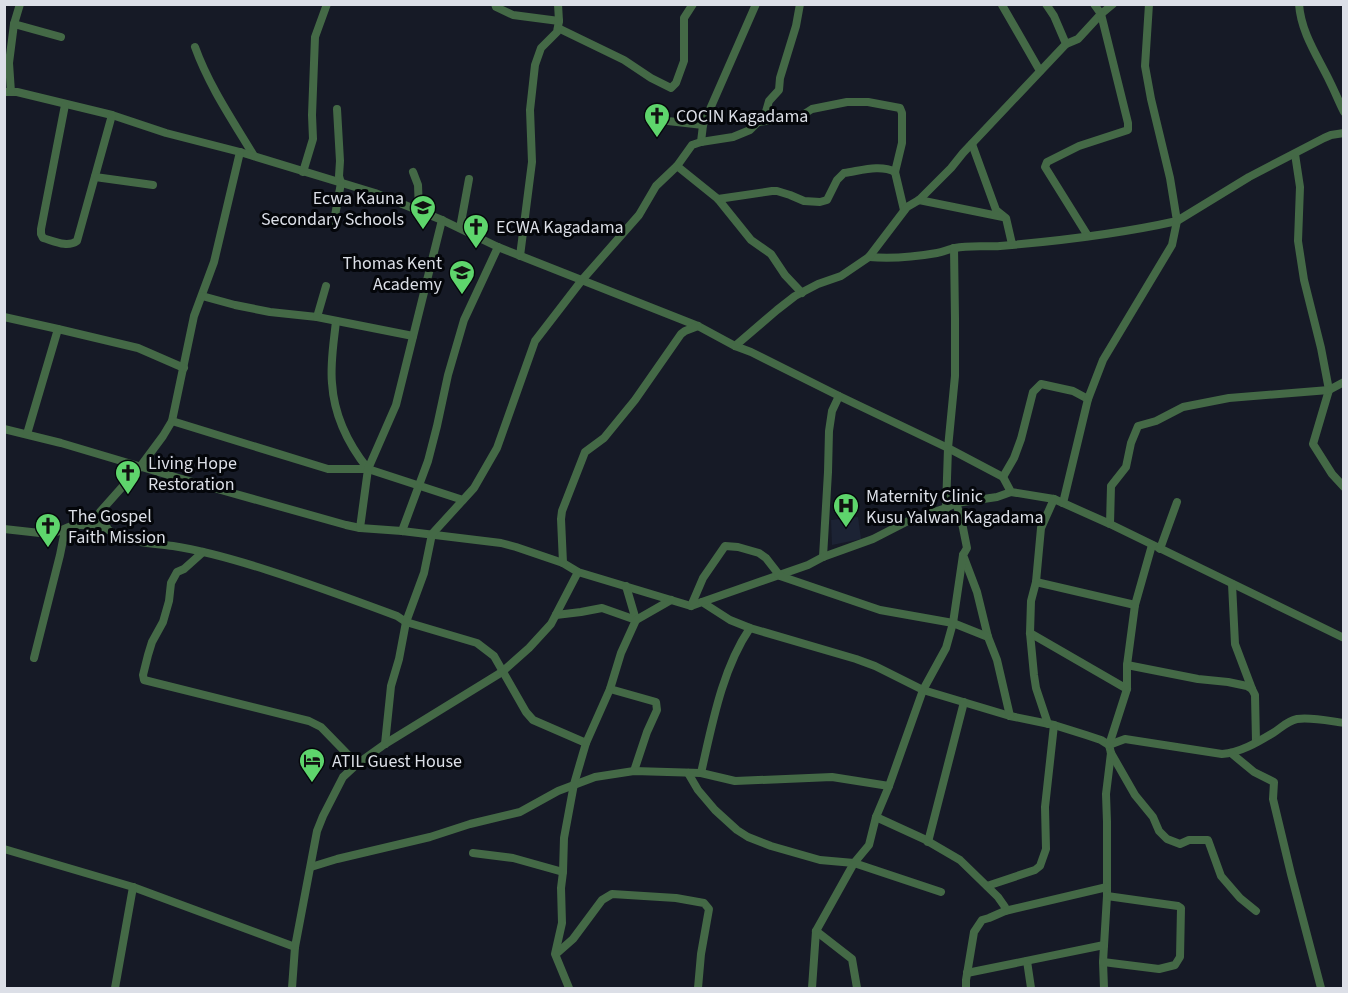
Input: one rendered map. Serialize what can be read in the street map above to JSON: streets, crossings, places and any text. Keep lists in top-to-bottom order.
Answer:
{
  "places": {
    "church": [
      "COCIN Kagadama",
      "ECWA Kagadama",
      "Living Hope Restoration",
      "The Gospel Faith Mission"
    ],
    "school or university": ["Ecwa Kauna Secondary Schools", "Thomas Kent Academy"],
    "hospital": ["Maternity Clinic Kusu Yalwan Kagadama"],
    "hotel": ["ATIL Guest House"]
  }
}
